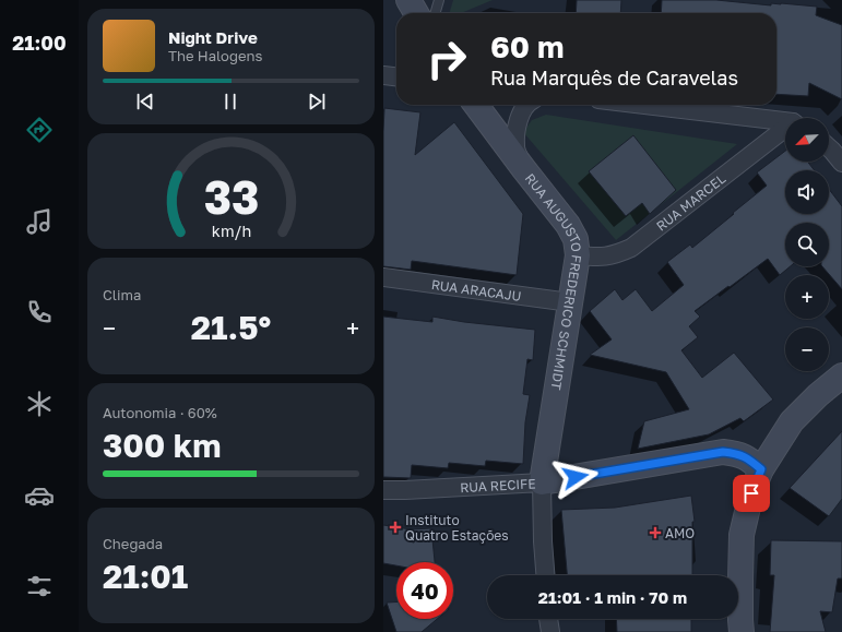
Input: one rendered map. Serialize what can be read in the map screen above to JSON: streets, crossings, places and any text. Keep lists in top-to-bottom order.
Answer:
{
  "streets": {
    "street": [
      "RUA MARCEL",
      "RUA AUGUSTO FREDERICO SCHMIDT",
      "RUA ARACAJU",
      "RUA RECIFE"
    ]
  },
  "crossings": [
    ["RUA MARCEL", "RUA AUGUSTO FREDERICO SCHMIDT"],
    ["RUA AUGUSTO FREDERICO SCHMIDT", "RUA ARACAJU"],
    ["RUA AUGUSTO FREDERICO SCHMIDT", "RUA RECIFE"]
  ],
  "places": {
    "health": ["Instituto Quatro Estações", "AMO"]
  },
  "north": "bottom left",
  "page": {
    "tabs": "21:00",
    "turn": ["60 m", "Rua Marquês de Caravelas"],
    "song": ["Night Drive", "The Halogens"],
    "map_buttons": ["+", "−"],
    "tile": [
      "Clima",
      ["Autonomia · 60%", "300 km"],
      ["Chegada", "21:01"]
    ],
    "heat": ["−", "21.5°", "+"],
    "limit": "40",
    "trip": "21:01 · 1 min · 70 m",
    "gauge": ["33", "km/h"]
  }
}
